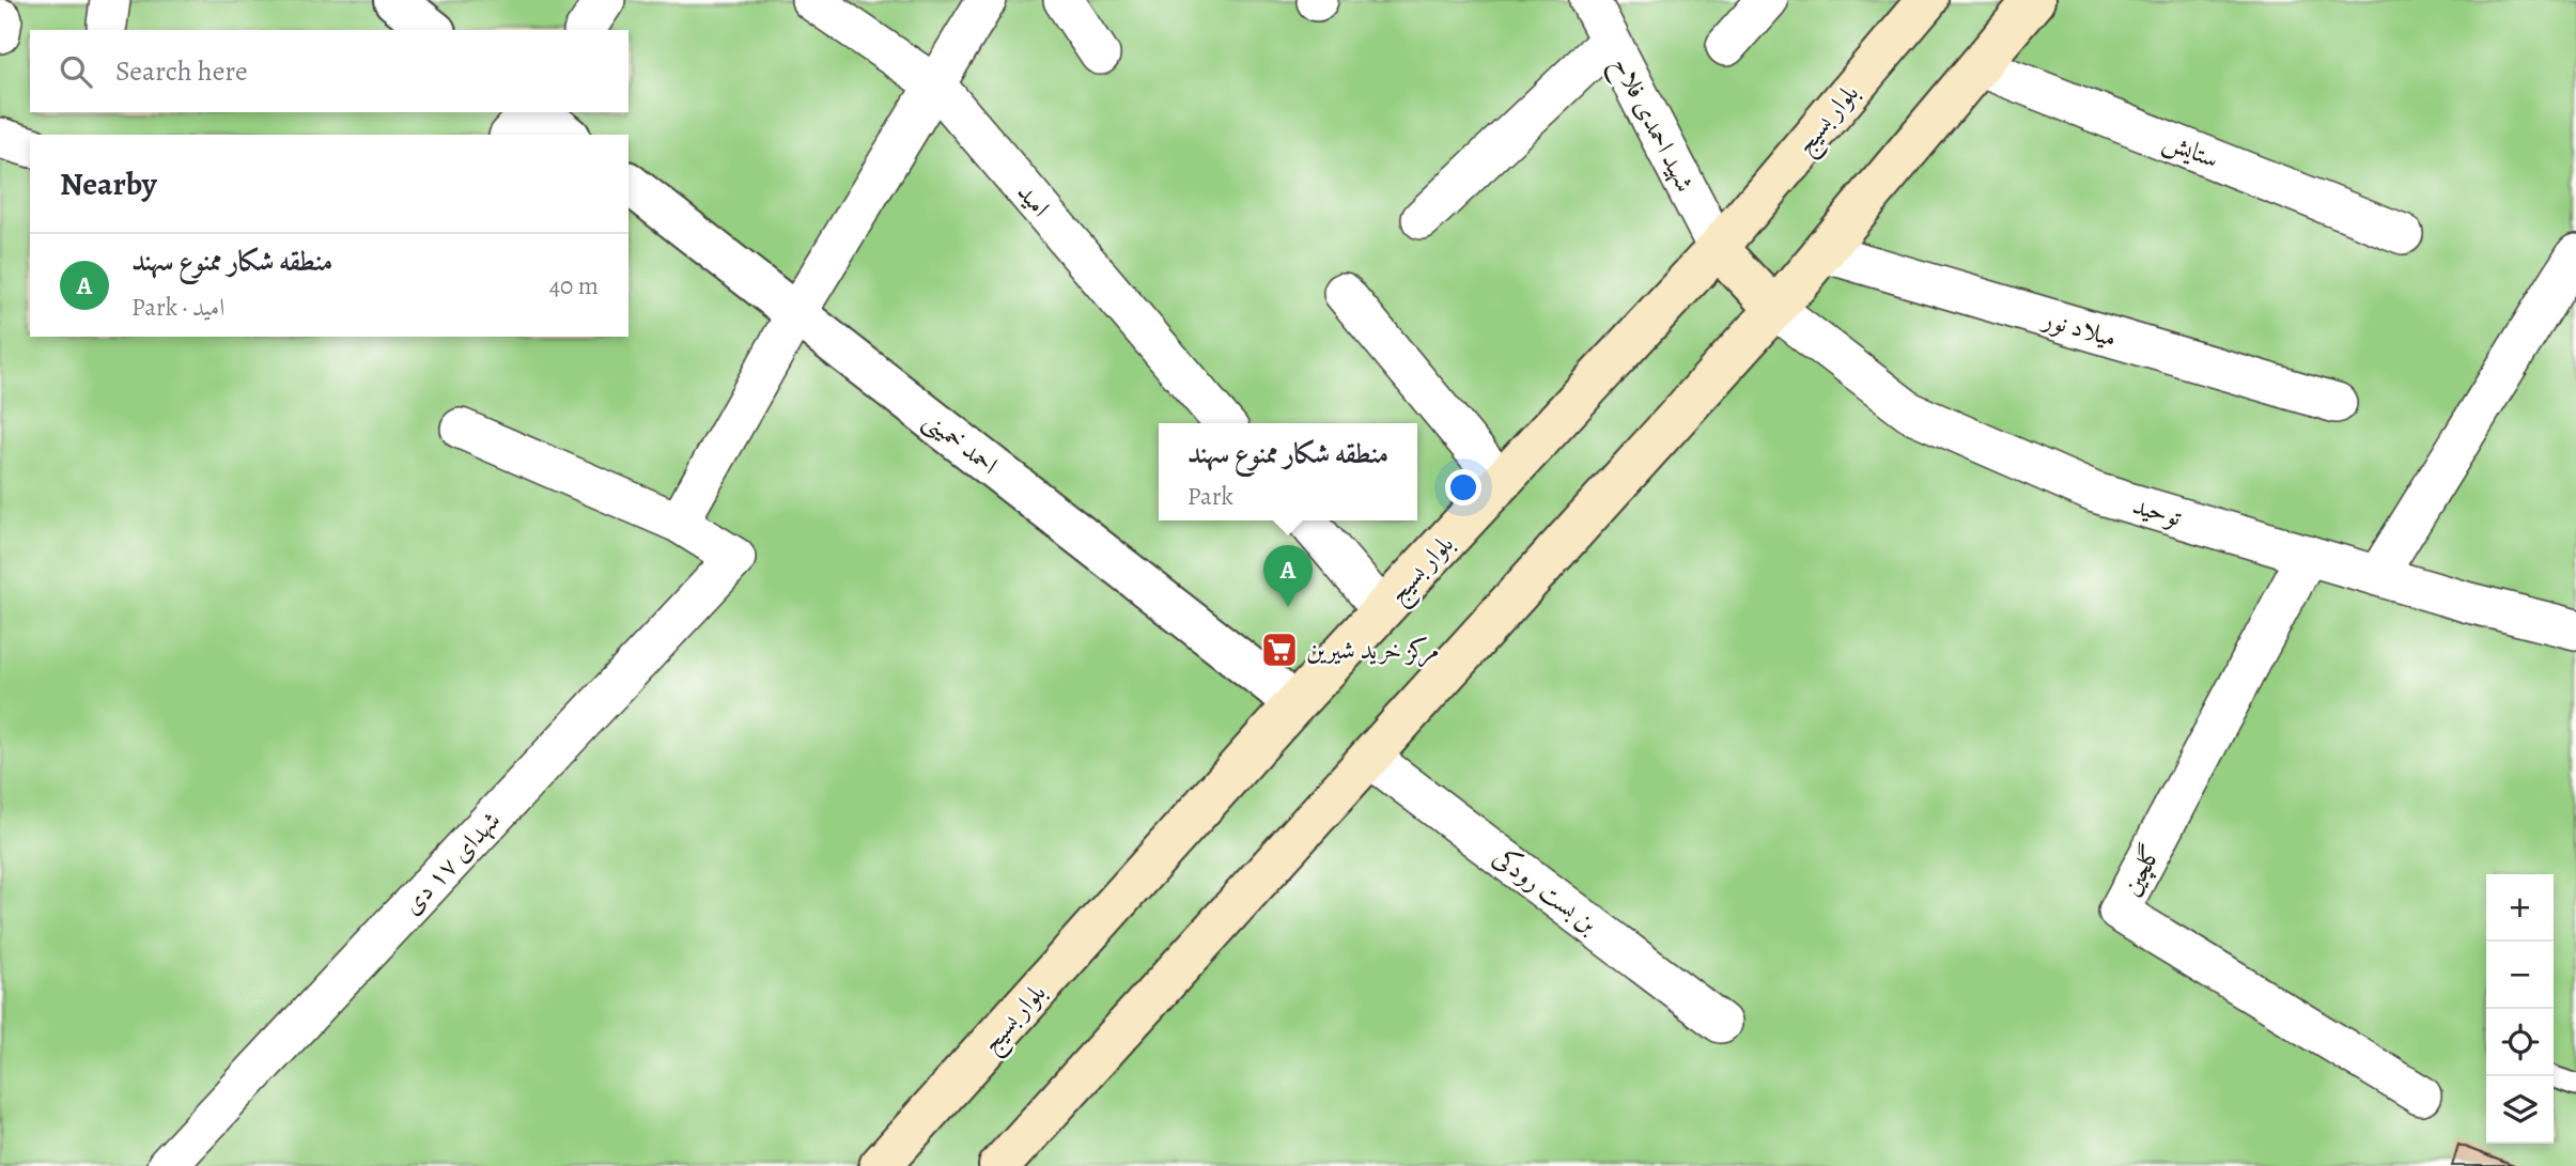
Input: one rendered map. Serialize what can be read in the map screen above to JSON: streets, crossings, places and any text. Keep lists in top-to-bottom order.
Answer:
{
  "streets": {
    "main road": ["بلوار بسیج"],
    "street": [
      "شهید احمدی فلاح",
      "ستایش",
      "امید",
      "میلاد نور",
      "احمد خمینی",
      "توحید",
      "شهدای ۱۷ دی",
      "گلچین",
      "بن بست رودکی"
    ]
  },
  "crossings": [
    ["بلوار بسیج", "شهید احمدی فلاح"],
    ["بلوار بسیج", "احمد خمینی"],
    ["توحید", "گلچین"]
  ],
  "places": {
    "supermarket": ["مرکز خرید شیرین"]
  },
  "page": {
    "search": "Search here",
    "heading": "Nearby",
    "list": [
      {
        "mark": "A",
        "name": "منطقه شکار ممنوع سهند",
        "note": "Park · امید",
        "value": "40 m"
      }
    ],
    "popup": ["منطقه شکار ممنوع سهند", "Park"],
    "pins": "A",
    "map_buttons": ["+", "−"]
  }
}
